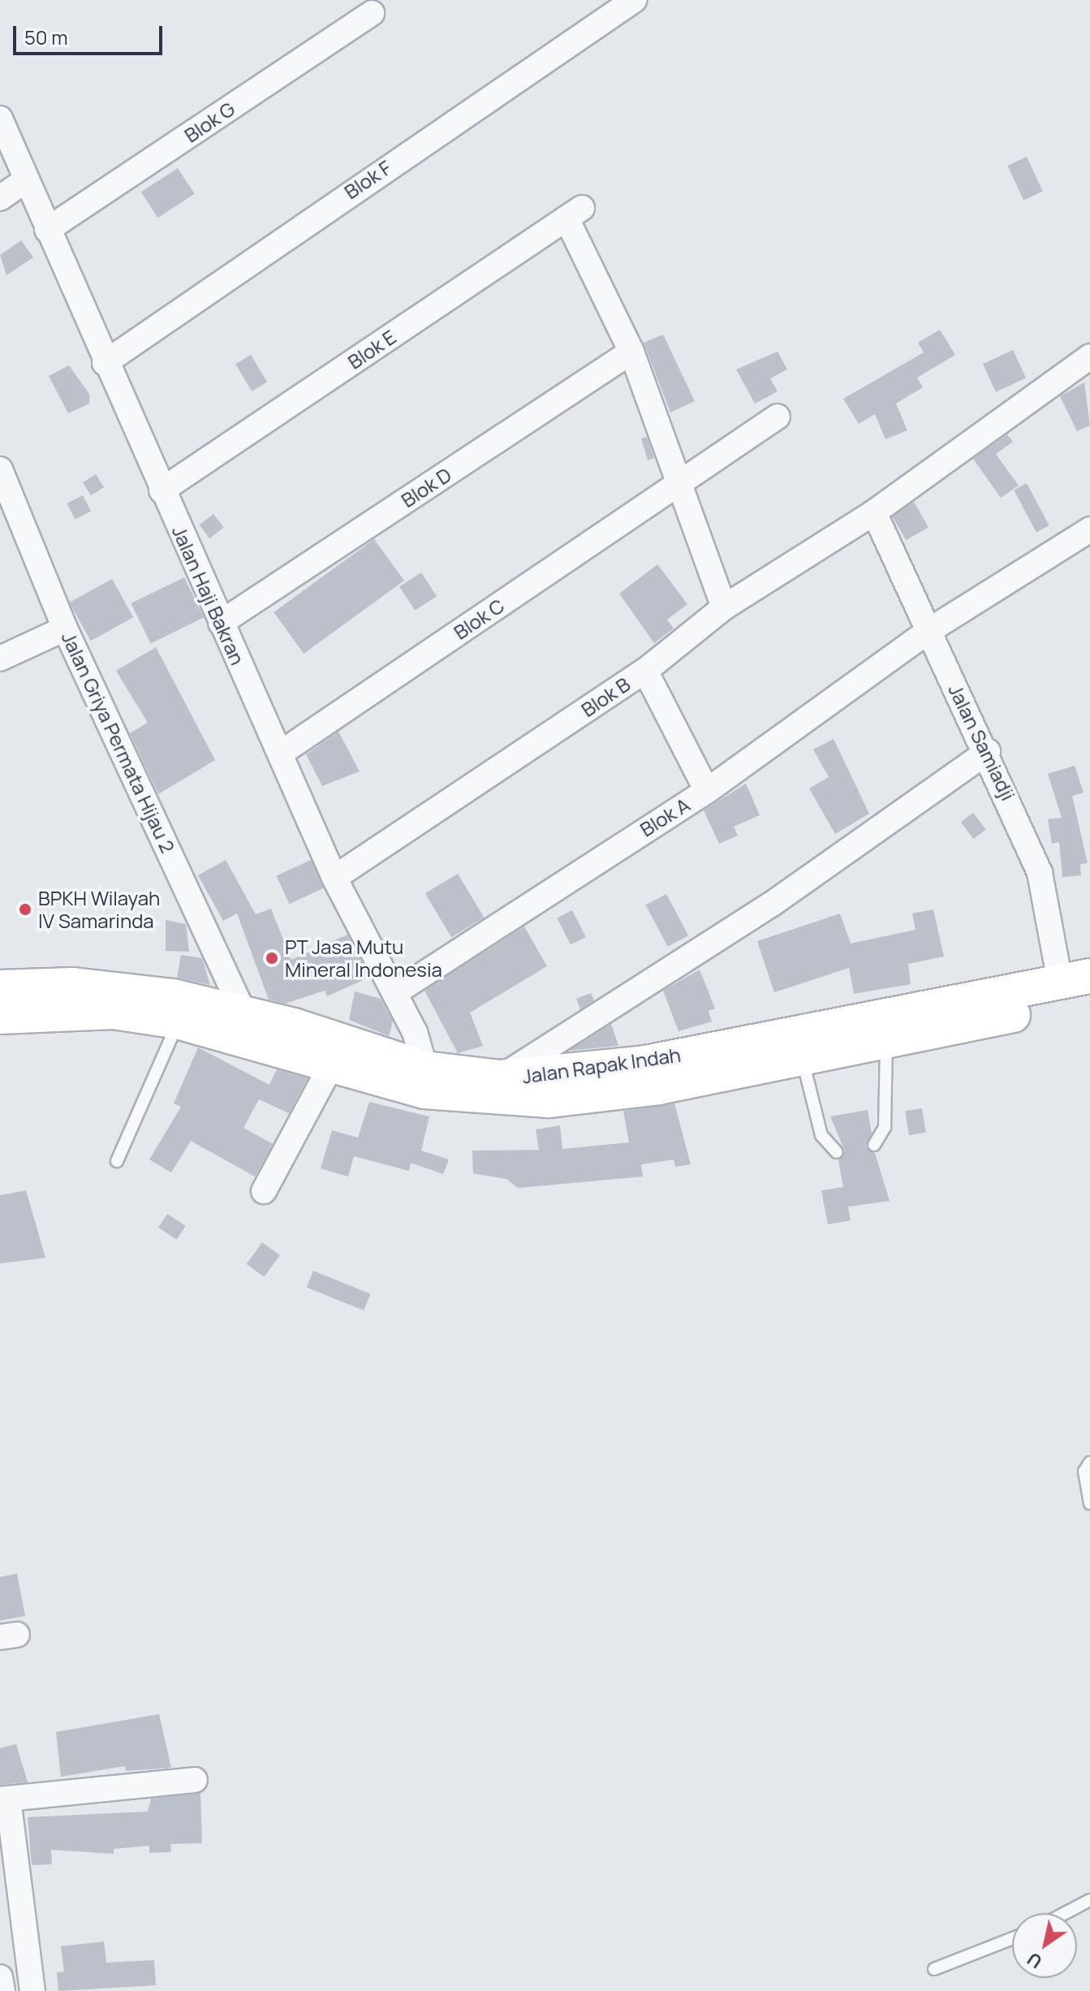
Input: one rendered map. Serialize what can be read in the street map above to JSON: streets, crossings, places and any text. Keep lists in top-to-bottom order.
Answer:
{
  "streets": {
    "main road": ["Jalan Rapak Indah"],
    "street": [
      "Blok G",
      "Blok F",
      "Blok E",
      "Blok D",
      "Jalan Haji Bakran",
      "Blok C",
      "Blok B",
      "Jalan Griya Permata Hijau 2",
      "Jalan Samiadji",
      "Blok A"
    ]
  },
  "crossings": [
    ["Blok G", "Jalan Haji Bakran"],
    ["Blok F", "Jalan Haji Bakran"],
    ["Blok E", "Blok D"],
    ["Blok E", "Jalan Haji Bakran"],
    ["Blok D", "Jalan Haji Bakran"],
    ["Jalan Haji Bakran", "Blok C"],
    ["Jalan Haji Bakran", "Blok B"],
    ["Jalan Haji Bakran", "Blok A"],
    ["Jalan Haji Bakran", "Jalan Rapak Indah"],
    ["Blok B", "Jalan Samiadji"],
    ["Jalan Griya Permata Hijau 2", "Jalan Rapak Indah"],
    ["Jalan Samiadji", "Blok A"],
    ["Jalan Samiadji", "Jalan Rapak Indah"]
  ],
  "places": ["BPKH Wilayah IV Samarinda", "PT Jasa Mutu Mineral Indonesia"],
  "scale_bar": "50 m",
  "north": "bottom left"
}
